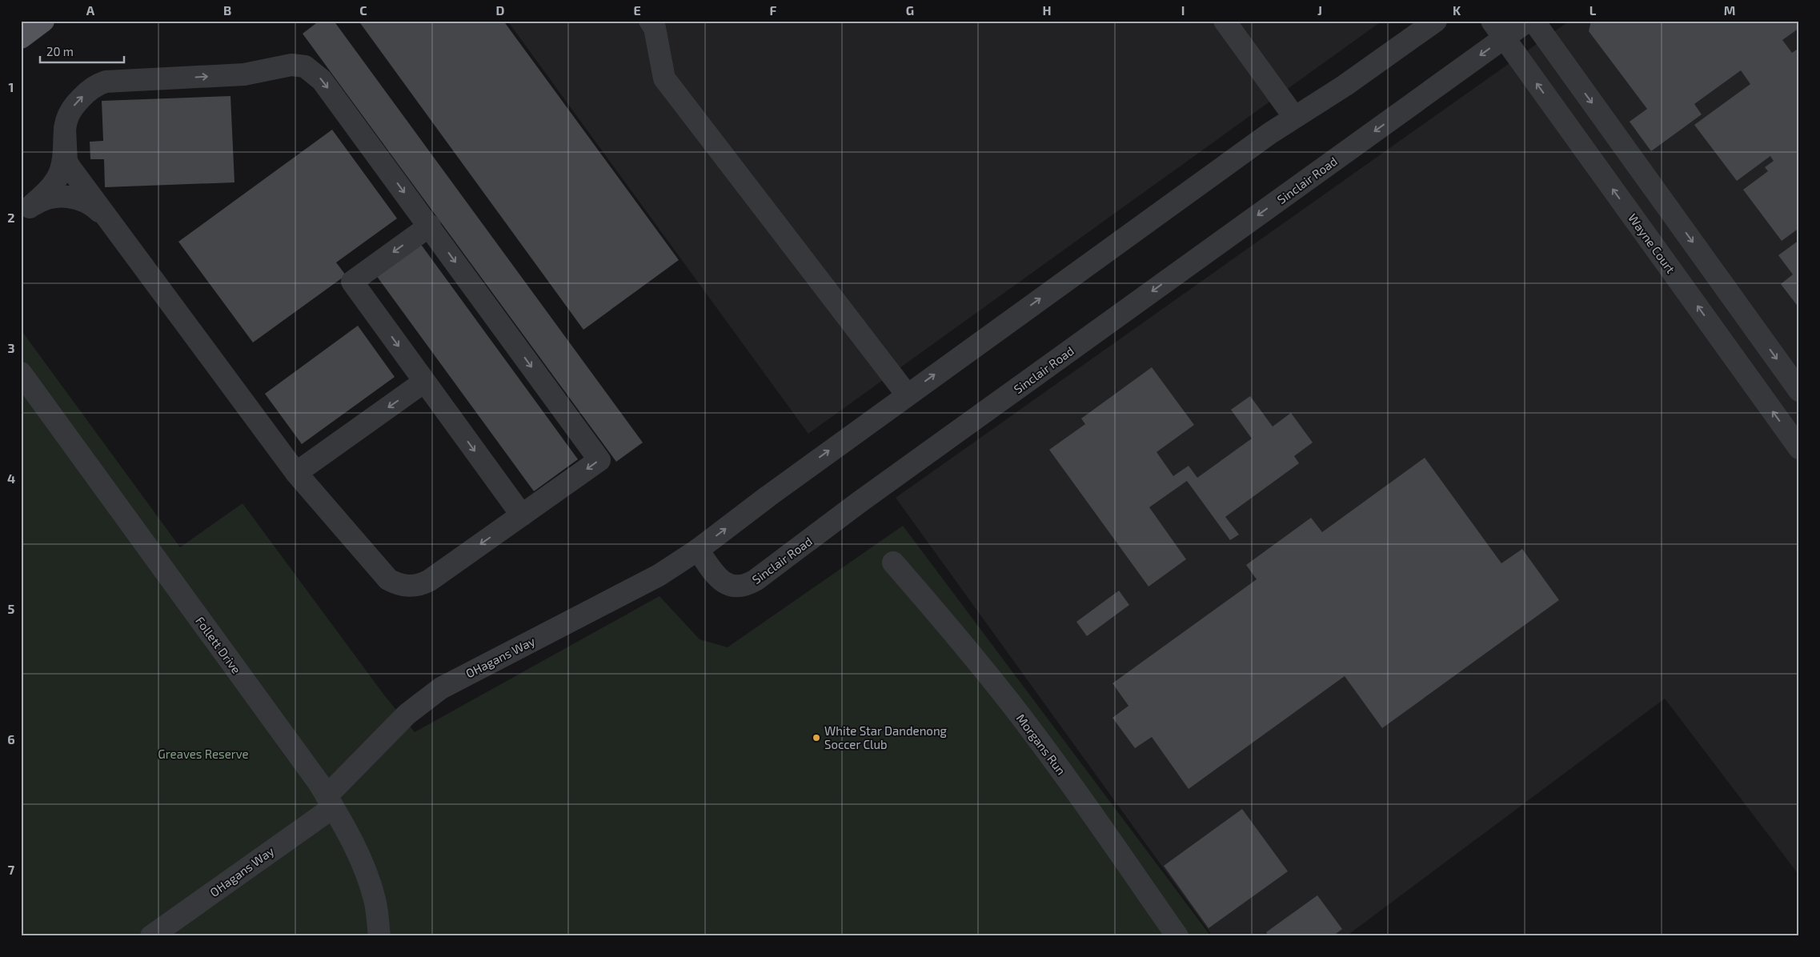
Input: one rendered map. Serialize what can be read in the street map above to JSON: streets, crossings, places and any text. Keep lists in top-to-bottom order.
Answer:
{
  "streets": {
    "street": [
      "Sinclair Road",
      "Wayne Court",
      "Follett Drive",
      "OHagans Way",
      "Morgans Run"
    ]
  },
  "crossings": [
    ["Sinclair Road", "Wayne Court"],
    ["Sinclair Road", "OHagans Way"],
    ["Follett Drive", "OHagans Way"]
  ],
  "parks": ["Greaves Reserve"],
  "places": ["White Star Dandenong Soccer Club"],
  "scale_bar": "20 m",
  "grid": {
    "columns": [
      "A",
      "B",
      "C",
      "D",
      "E",
      "F",
      "G",
      "H",
      "I",
      "J",
      "K",
      "L",
      "M"
    ],
    "rows": [
      "1",
      "2",
      "3",
      "4",
      "5",
      "6",
      "7"
    ]
  }
}
